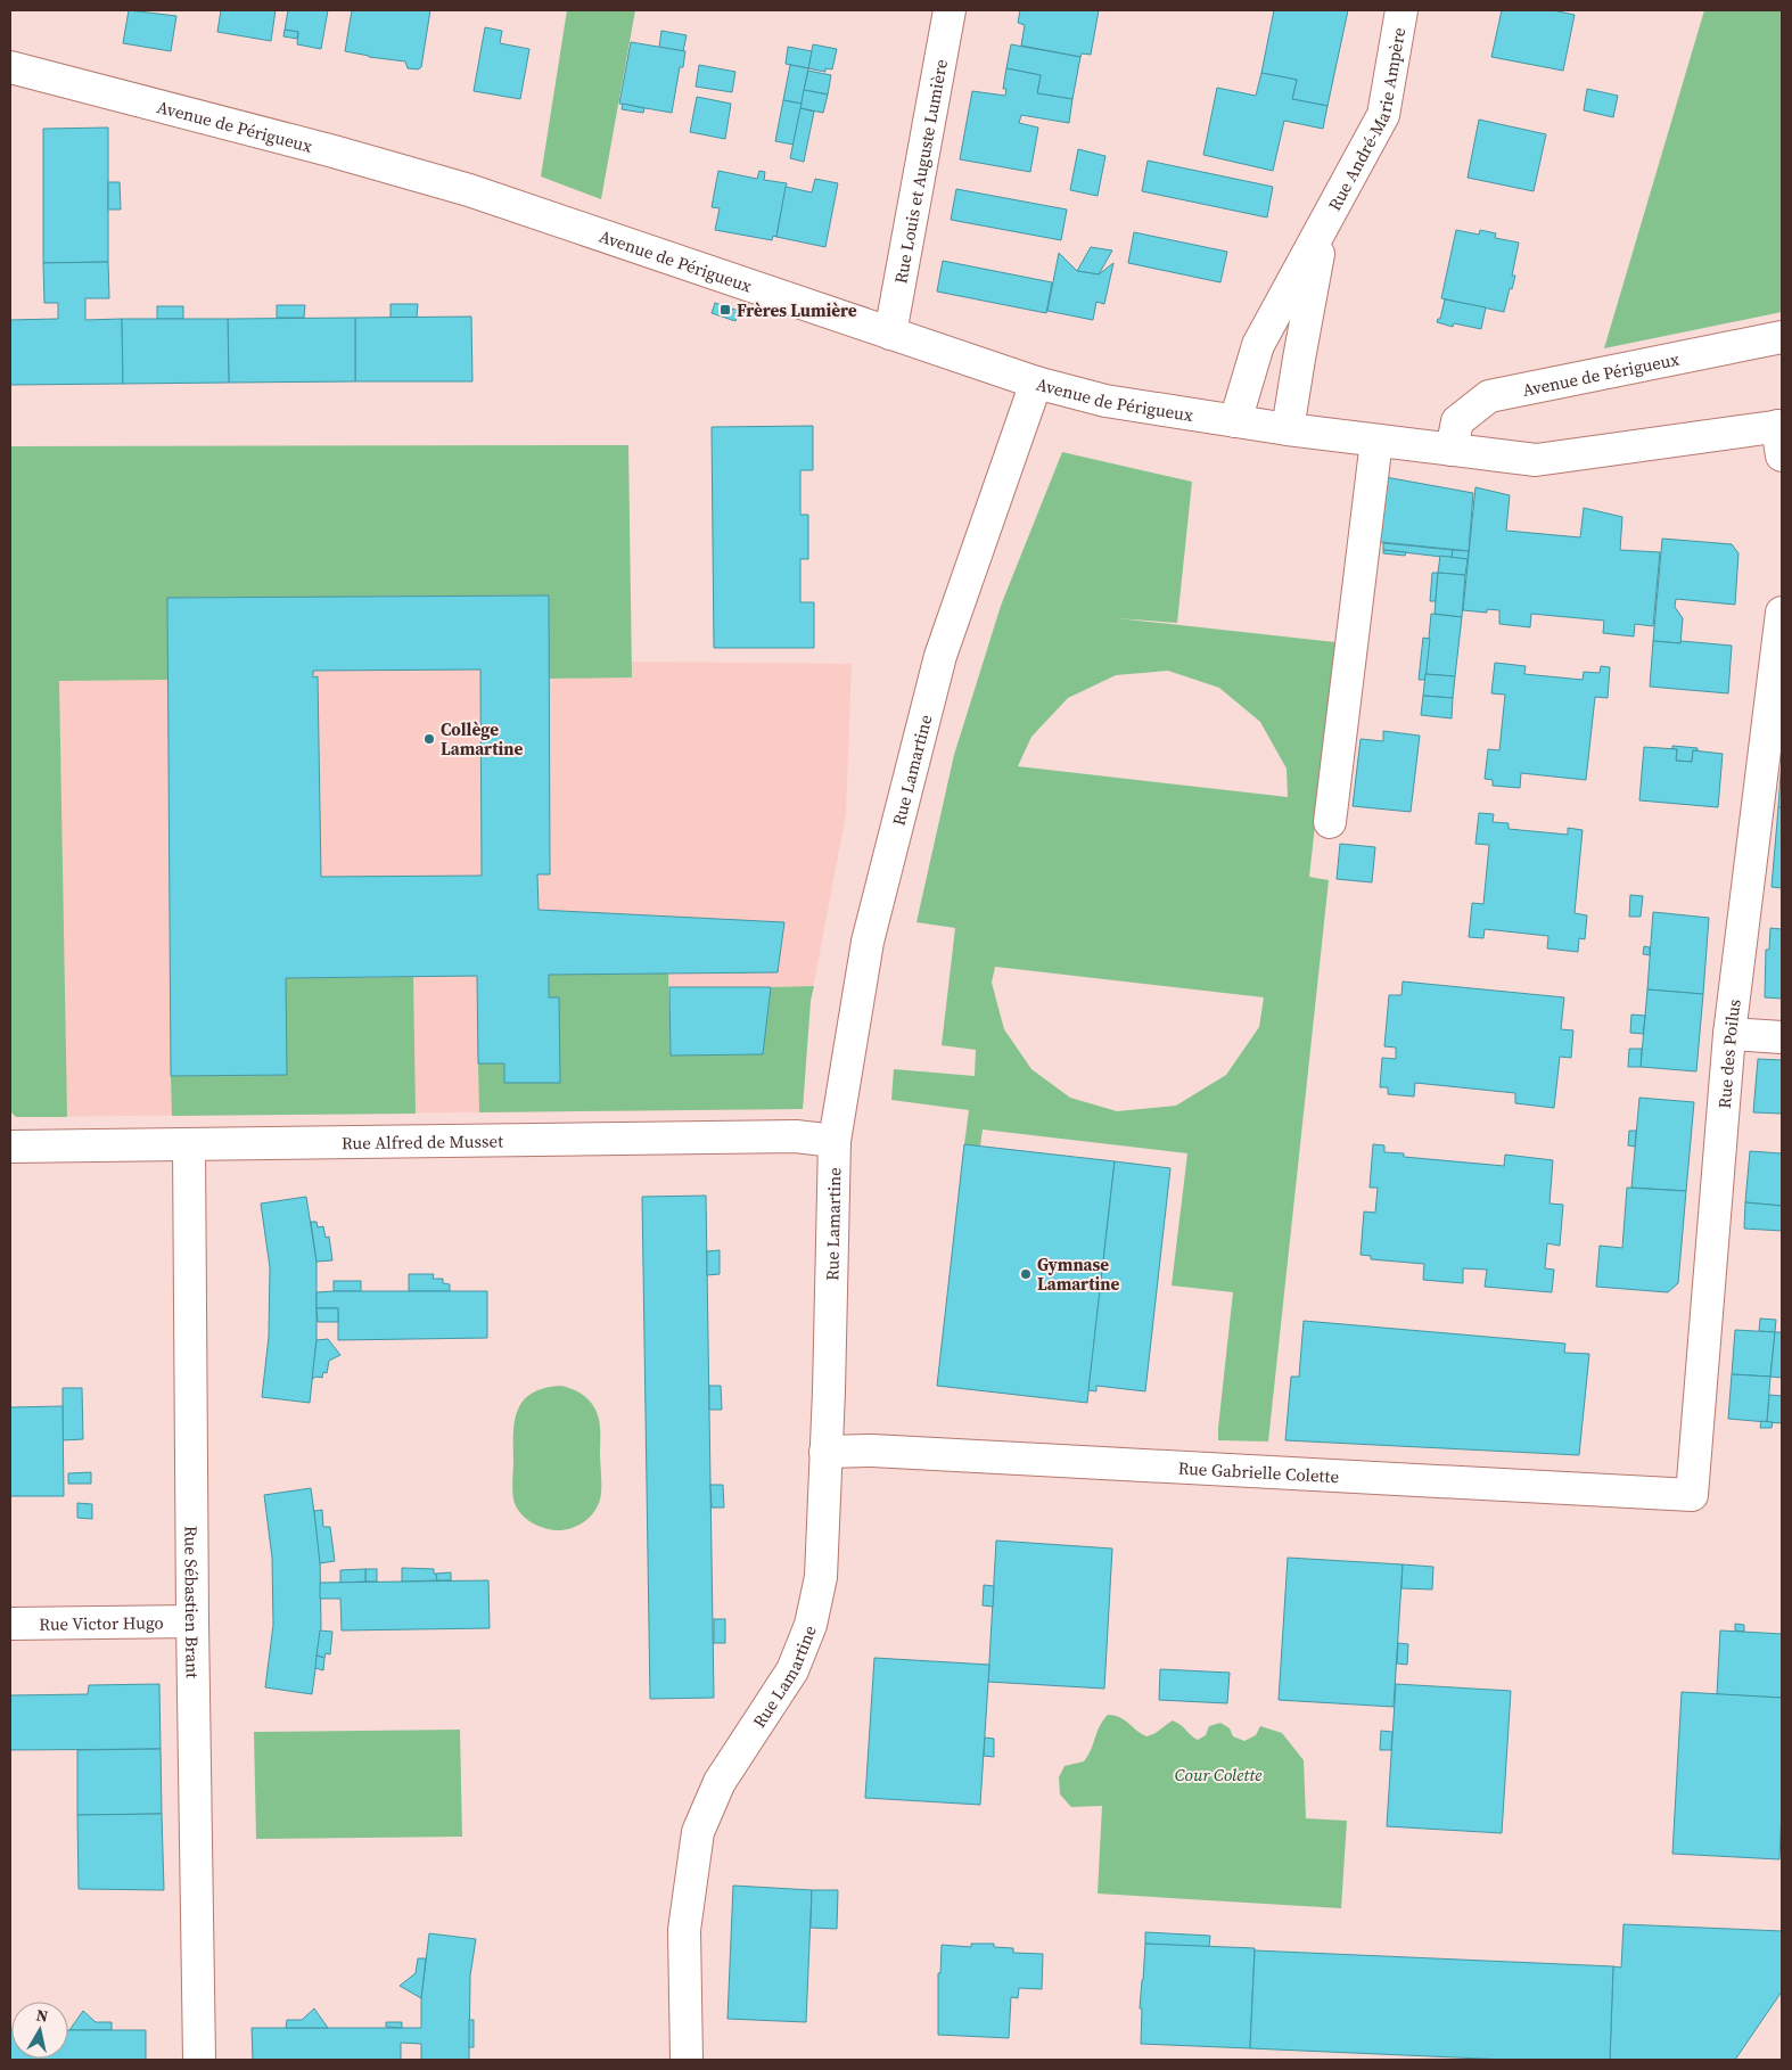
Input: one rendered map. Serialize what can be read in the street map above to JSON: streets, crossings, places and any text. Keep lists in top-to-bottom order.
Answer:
{
  "streets": {
    "street": [
      "Rue André-Marie Ampère",
      "Avenue de Périgueux",
      "Rue Louis et Auguste Lumière",
      "Rue Lamartine",
      "Rue des Poilus",
      "Rue Alfred de Musset",
      "Rue Gabrielle Colette",
      "Rue Sébastien Brant",
      "Rue Victor Hugo"
    ]
  },
  "crossings": [
    ["Rue André-Marie Ampère", "Avenue de Périgueux"],
    ["Avenue de Périgueux", "Rue Louis et Auguste Lumière"],
    ["Avenue de Périgueux", "Rue Lamartine"],
    ["Rue Lamartine", "Rue Alfred de Musset"],
    ["Rue Lamartine", "Rue Gabrielle Colette"],
    ["Rue des Poilus", "Rue Gabrielle Colette"],
    ["Rue Alfred de Musset", "Rue Sébastien Brant"],
    ["Rue Sébastien Brant", "Rue Victor Hugo"]
  ],
  "parks": ["Cour Colette"],
  "places": {
    "transit": ["Frères Lumière"],
    "other": ["Collège Lamartine", "Gymnase Lamartine"]
  },
  "north": "top"
}
